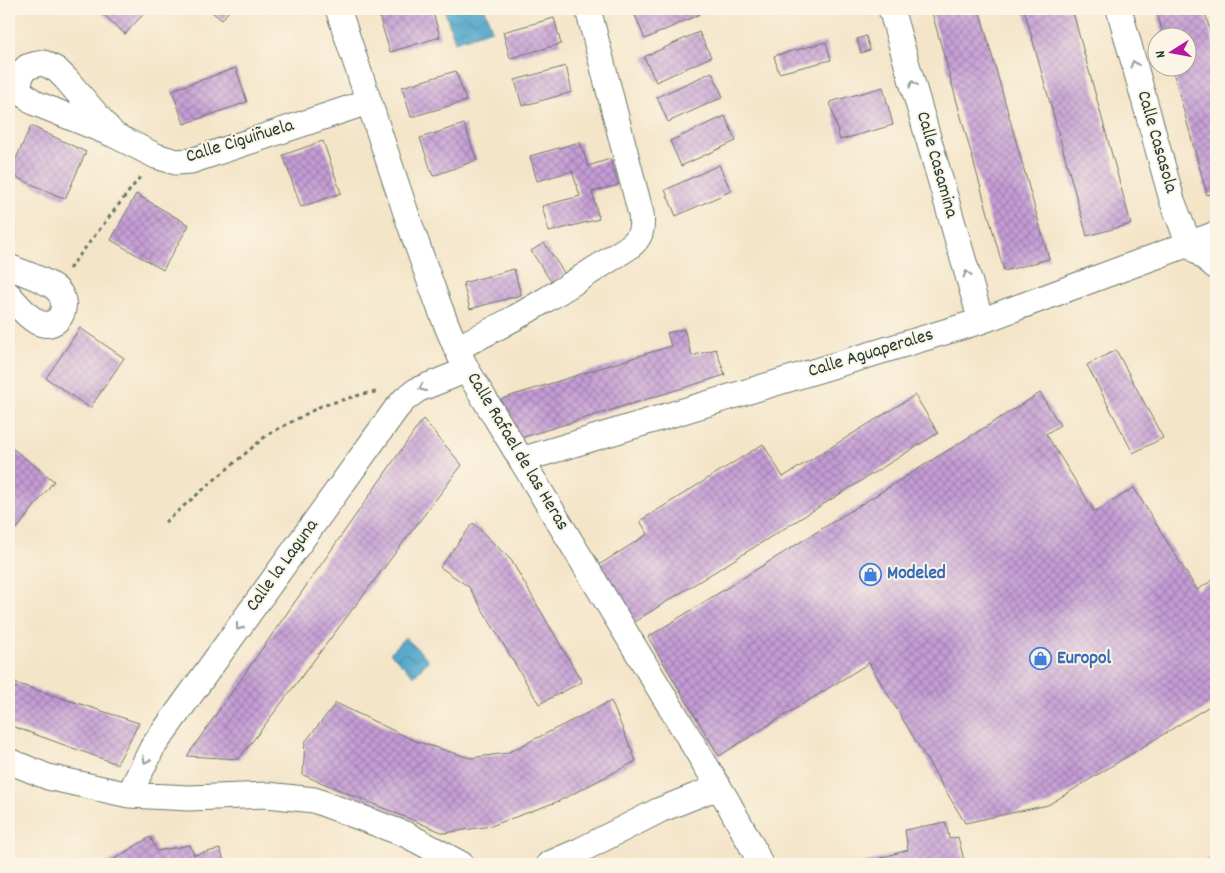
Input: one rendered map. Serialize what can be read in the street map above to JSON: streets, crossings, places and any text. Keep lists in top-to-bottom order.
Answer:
{
  "streets": {
    "street": [
      "Calle Ciguiñuela",
      "Calle Casasola",
      "Calle Casamina",
      "Calle Aguaperales",
      "Calle Rafael de las Heras",
      "Calle la Laguna"
    ]
  },
  "crossings": [
    ["Calle Ciguiñuela", "Calle Rafael de las Heras"],
    ["Calle Casasola", "Calle Aguaperales"],
    ["Calle Casamina", "Calle Aguaperales"],
    ["Calle Aguaperales", "Calle Rafael de las Heras"],
    ["Calle Rafael de las Heras", "Calle la Laguna"]
  ],
  "one_way": ["Calle Casasola", "Calle Casamina", "Calle la Laguna"],
  "places": {
    "shop": ["Modeled", "Europol"]
  },
  "north": "left"
}
